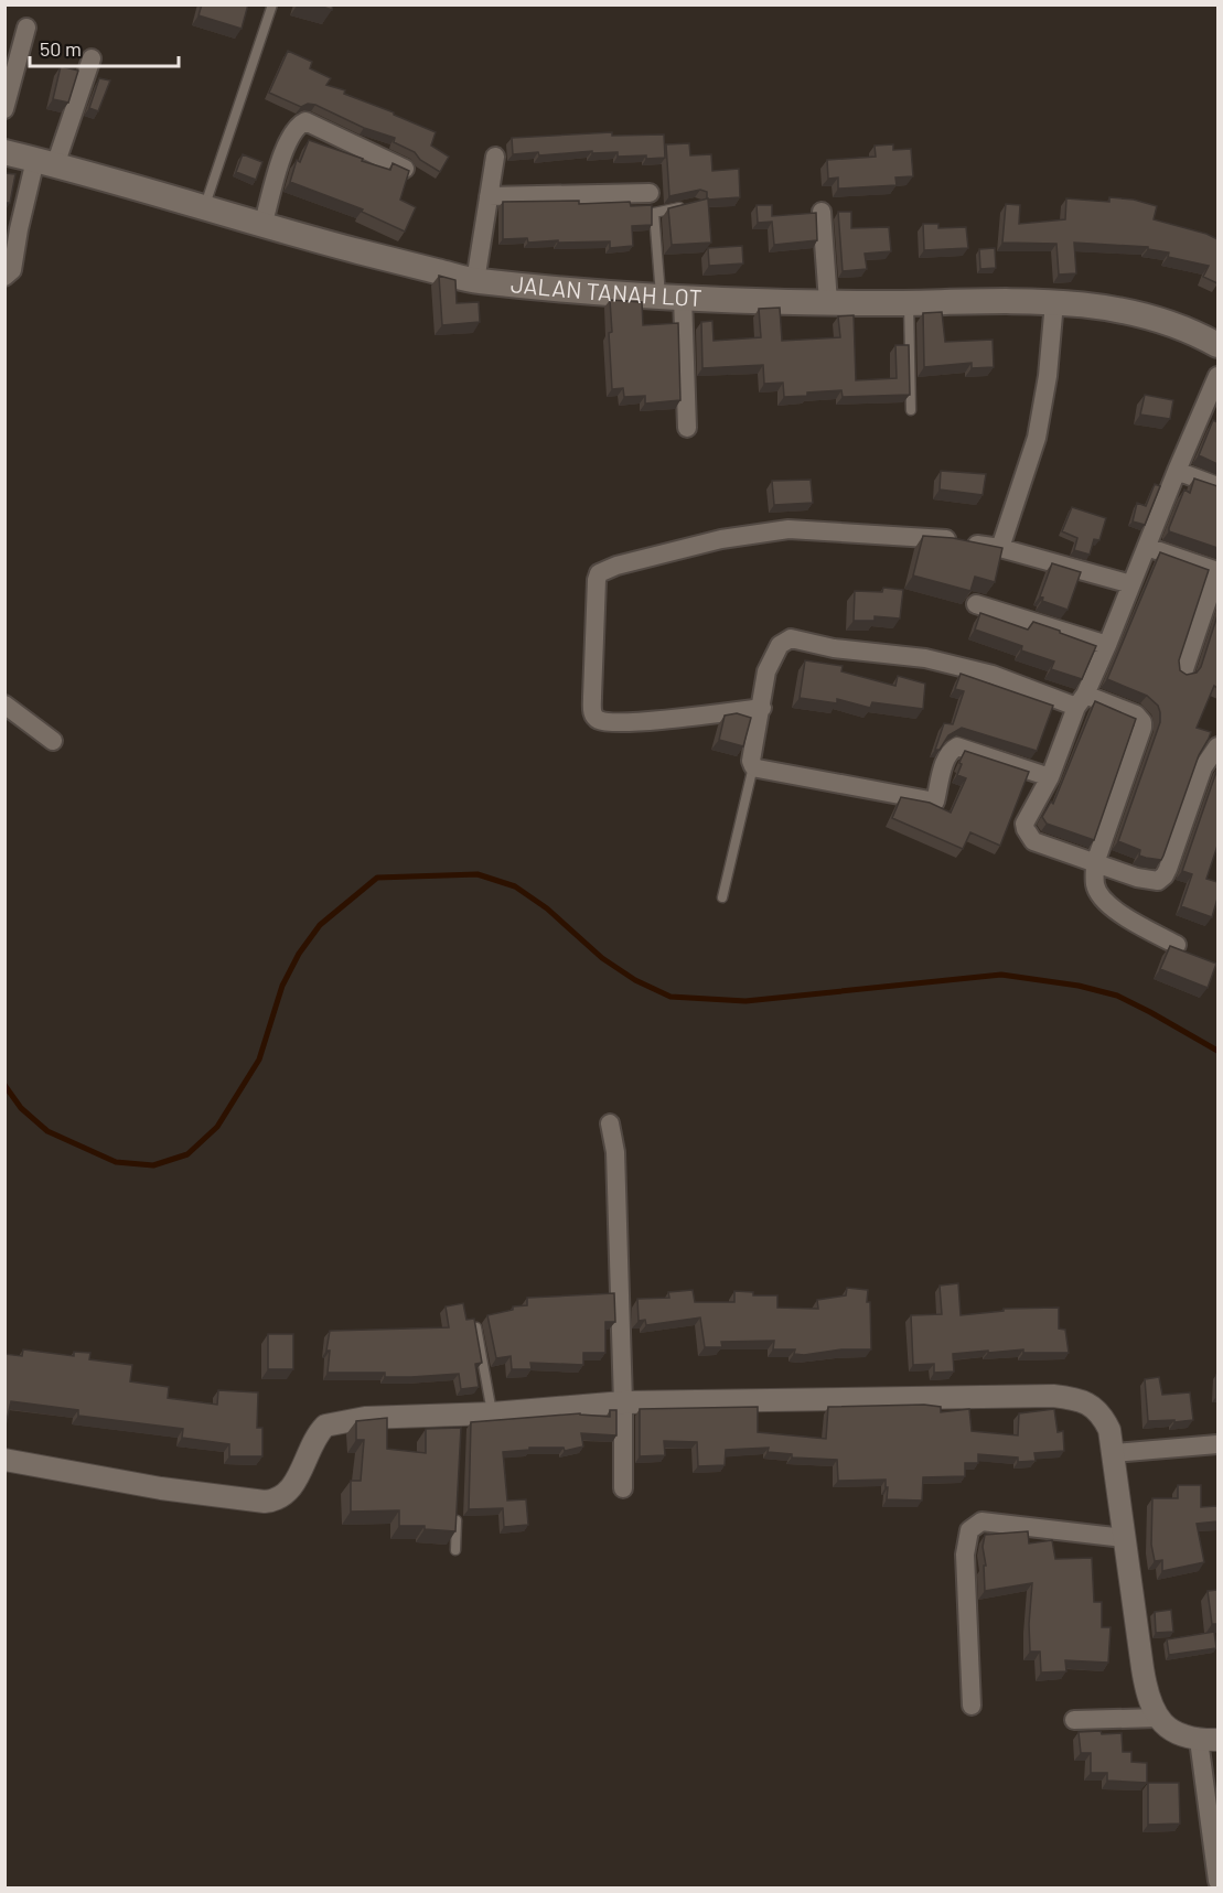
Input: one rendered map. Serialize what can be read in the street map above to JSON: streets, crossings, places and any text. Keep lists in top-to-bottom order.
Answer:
{
  "streets": {
    "main road": ["JALAN TANAH LOT"]
  },
  "scale_bar": "50 m"
}
